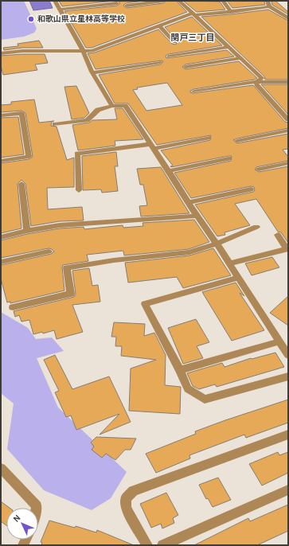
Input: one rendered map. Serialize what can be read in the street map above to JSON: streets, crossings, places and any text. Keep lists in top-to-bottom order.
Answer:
{
  "districts": ["関戸三丁目"],
  "places": ["和歌山県立星林高等学校"],
  "north": "top left"
}
